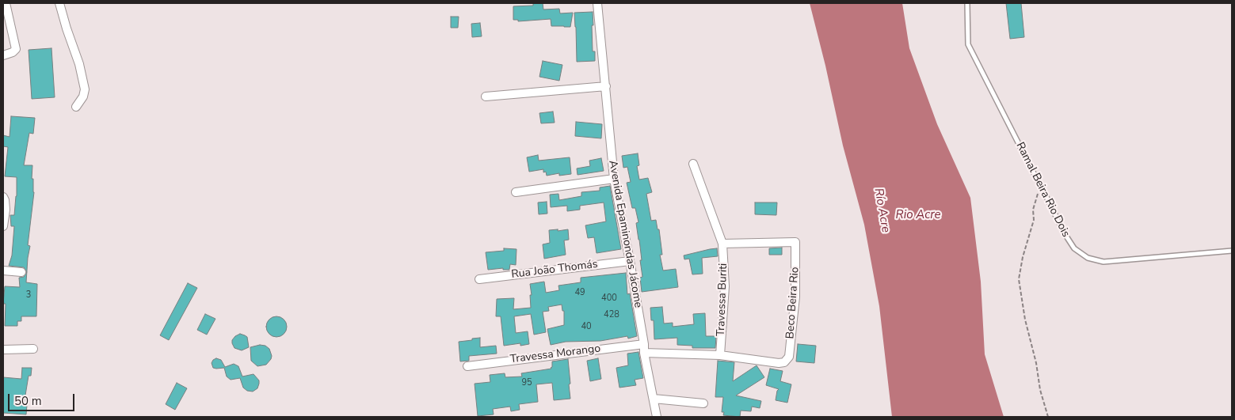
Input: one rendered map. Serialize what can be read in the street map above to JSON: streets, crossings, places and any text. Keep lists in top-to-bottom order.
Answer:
{
  "streets": {
    "street": [
      "Avenida Epaminondas Jácome",
      "Rua João Thomás",
      "Travessa Buriti",
      "Beco Beira Rio",
      "Travessa Morango"
    ],
    "lane": ["Ramal Beira Rio Dois"]
  },
  "crossings": [
    ["Avenida Epaminondas Jácome", "Rua João Thomás"],
    ["Avenida Epaminondas Jácome", "Travessa Morango"],
    ["Travessa Buriti", "Beco Beira Rio"]
  ],
  "water": ["Río Acre", "Rio Acre"],
  "house_numbers": [
    "49",
    "3",
    "400",
    "428",
    "40",
    "95"
  ],
  "scale_bar": "50 m"
}
